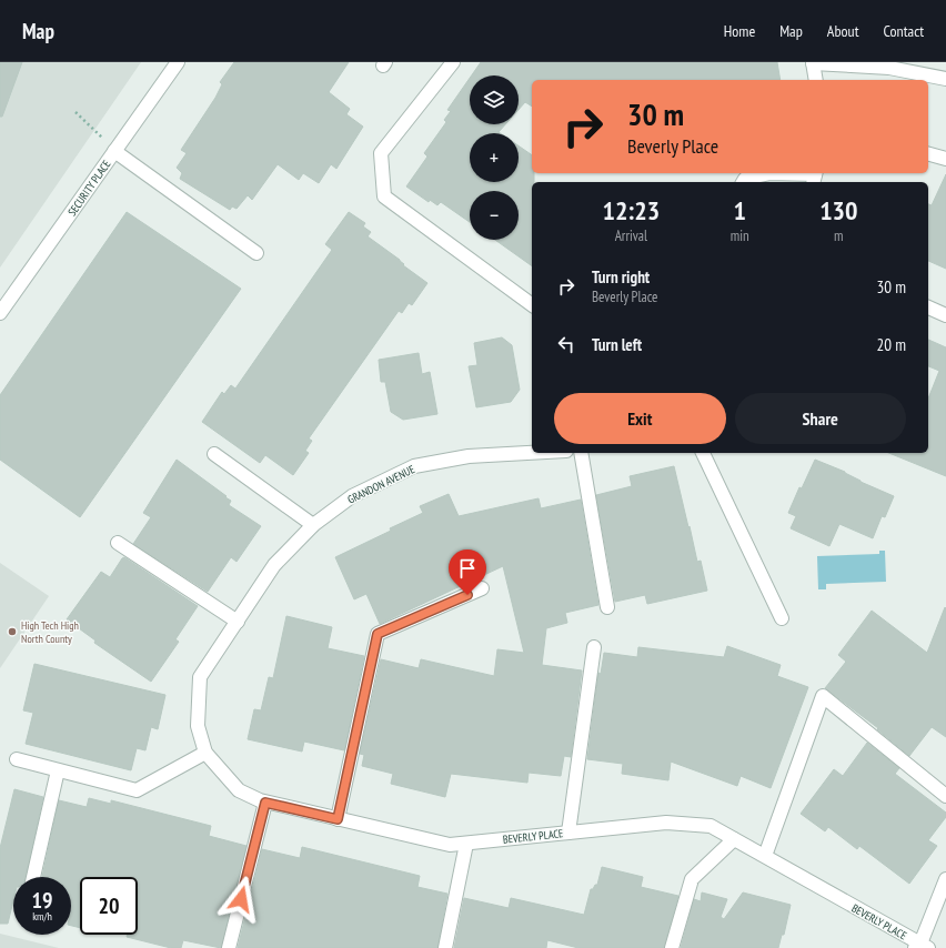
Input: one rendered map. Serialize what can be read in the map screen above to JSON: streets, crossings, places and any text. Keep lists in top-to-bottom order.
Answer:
{
  "streets": {
    "street": ["SECURITY PLACE", "GRANDON AVENUE", "BEVERLY PLACE"]
  },
  "crossings": [
    ["GRANDON AVENUE", "BEVERLY PLACE"]
  ],
  "places": ["High Tech High North County"],
  "page": {
    "header": "Map",
    "nav": [
      "Home",
      "Map",
      "About",
      "Contact"
    ],
    "map_buttons": ["+", "−"],
    "turn": ["30 m", "Beverly Place"],
    "eta": [
      "12:23",
      "Arrival",
      "1",
      "min",
      "130",
      "m"
    ],
    "list": [
      {
        "name": "Turn right",
        "note": "Beverly Place",
        "value": "30 m"
      },
      {
        "name": "Turn left",
        "value": "20 m"
      }
    ],
    "buttons": ["Exit", "Share"],
    "speed": "19 km/h",
    "limit": "20"
  }
}
